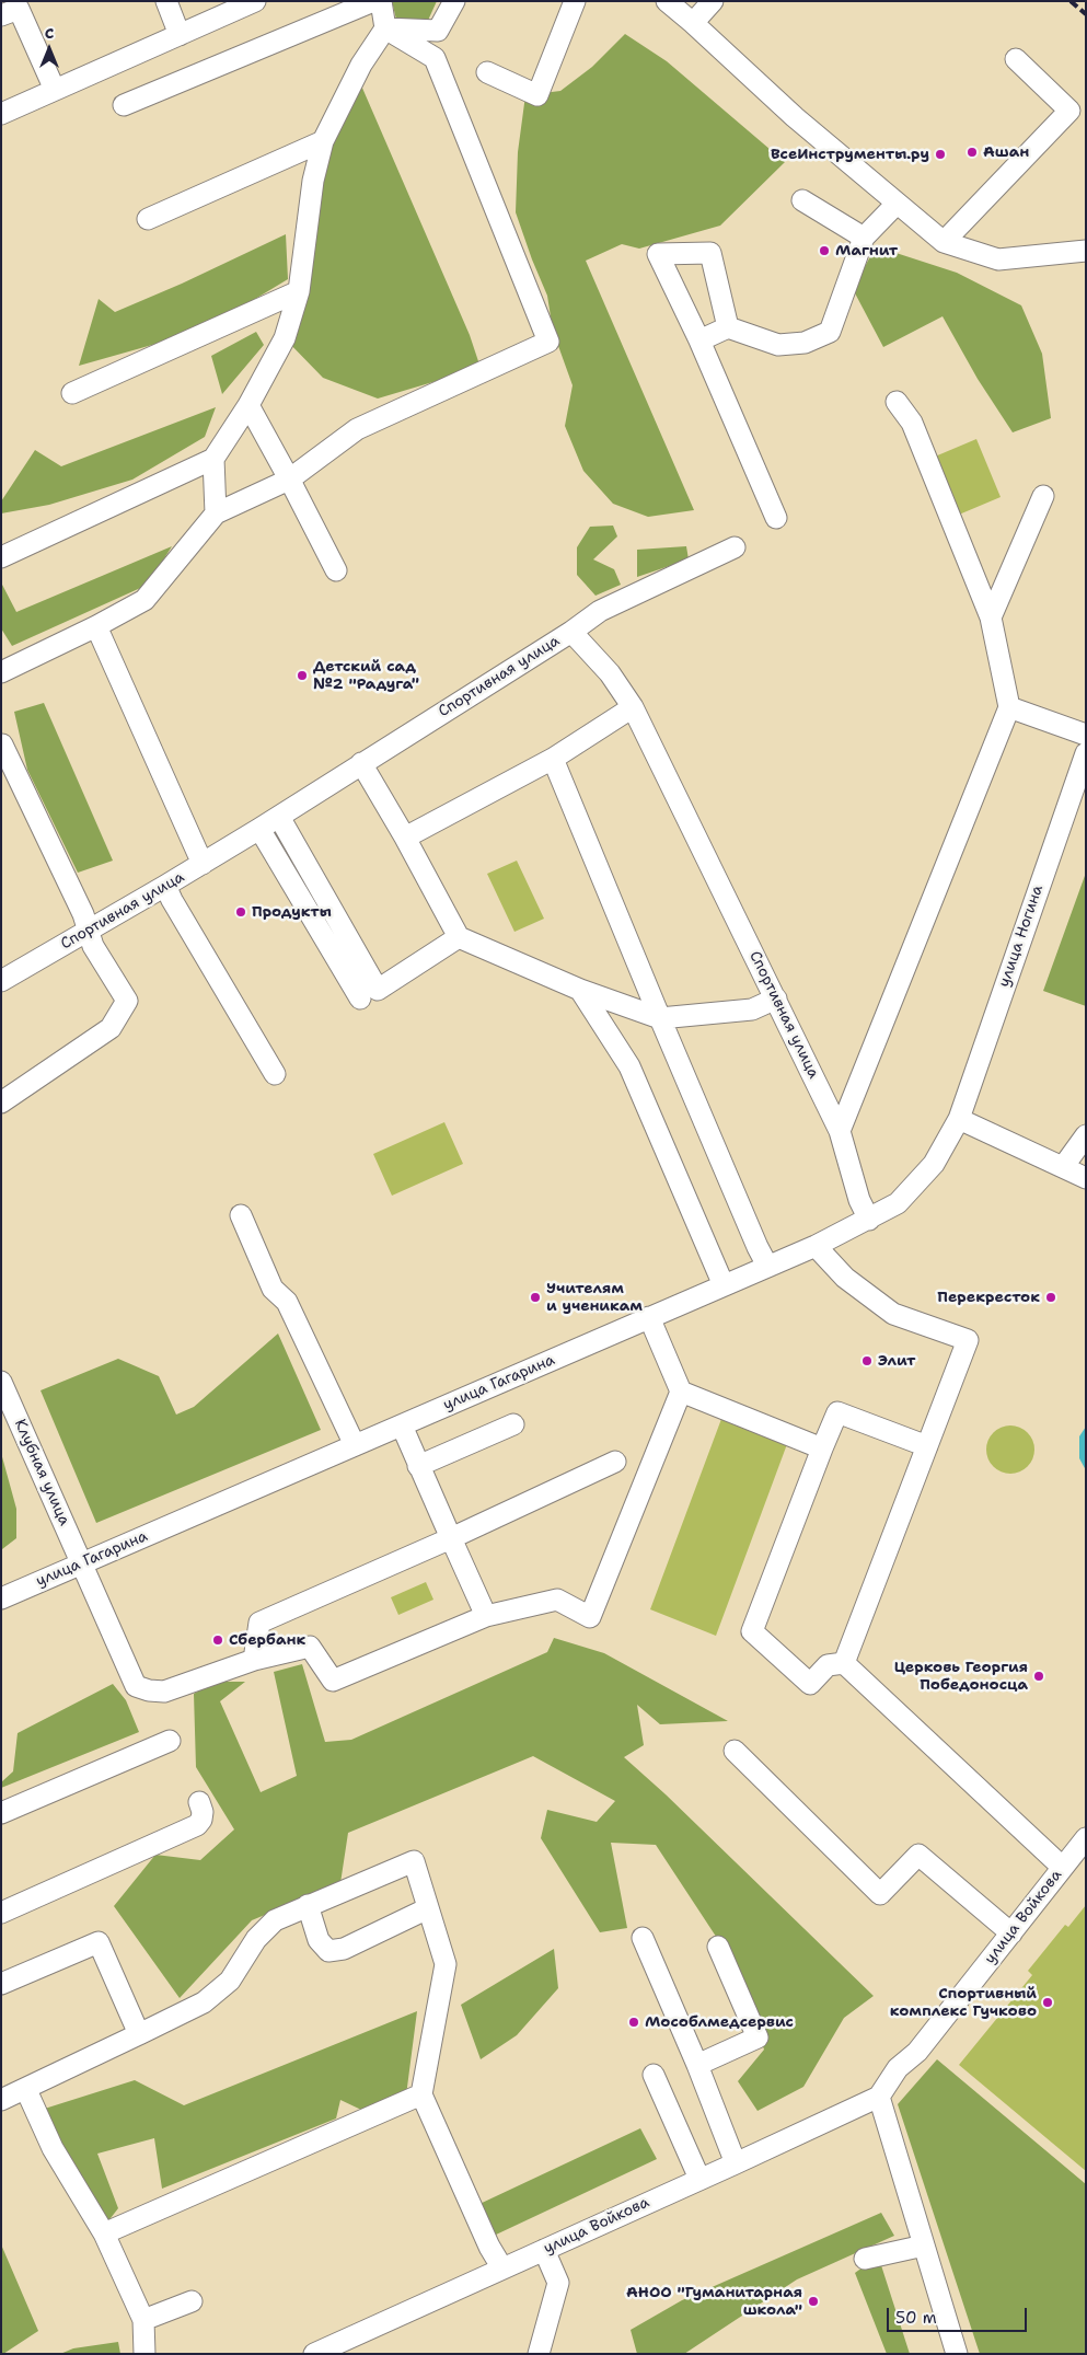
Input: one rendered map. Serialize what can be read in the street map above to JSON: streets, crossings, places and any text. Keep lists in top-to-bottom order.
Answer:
{
  "streets": {
    "street": [
      "Спортивная улица",
      "улица Ногина",
      "улица Гагарина",
      "Клубная улица",
      "улица Войкова"
    ]
  },
  "crossings": [
    ["Спортивная улица", "улица Гагарина"],
    ["улица Ногина", "улица Гагарина"],
    ["улица Гагарина", "Клубная улица"]
  ],
  "places": [
    "Ашан",
    "ВсеИнструменты.ру",
    "Магнит",
    "Детский сад №2 \"Радуга\"",
    "Продукты",
    "Учителям и ученикам",
    "Перекресток",
    "Элит",
    "Сбербанк",
    "Церковь Георгия Победоносца",
    "Спортивный комплекс Гучково",
    "Мособлмедсервис",
    "АНОО \"Гуманитарная школа\""
  ],
  "scale_bar": "50 m",
  "north": "top"
}
